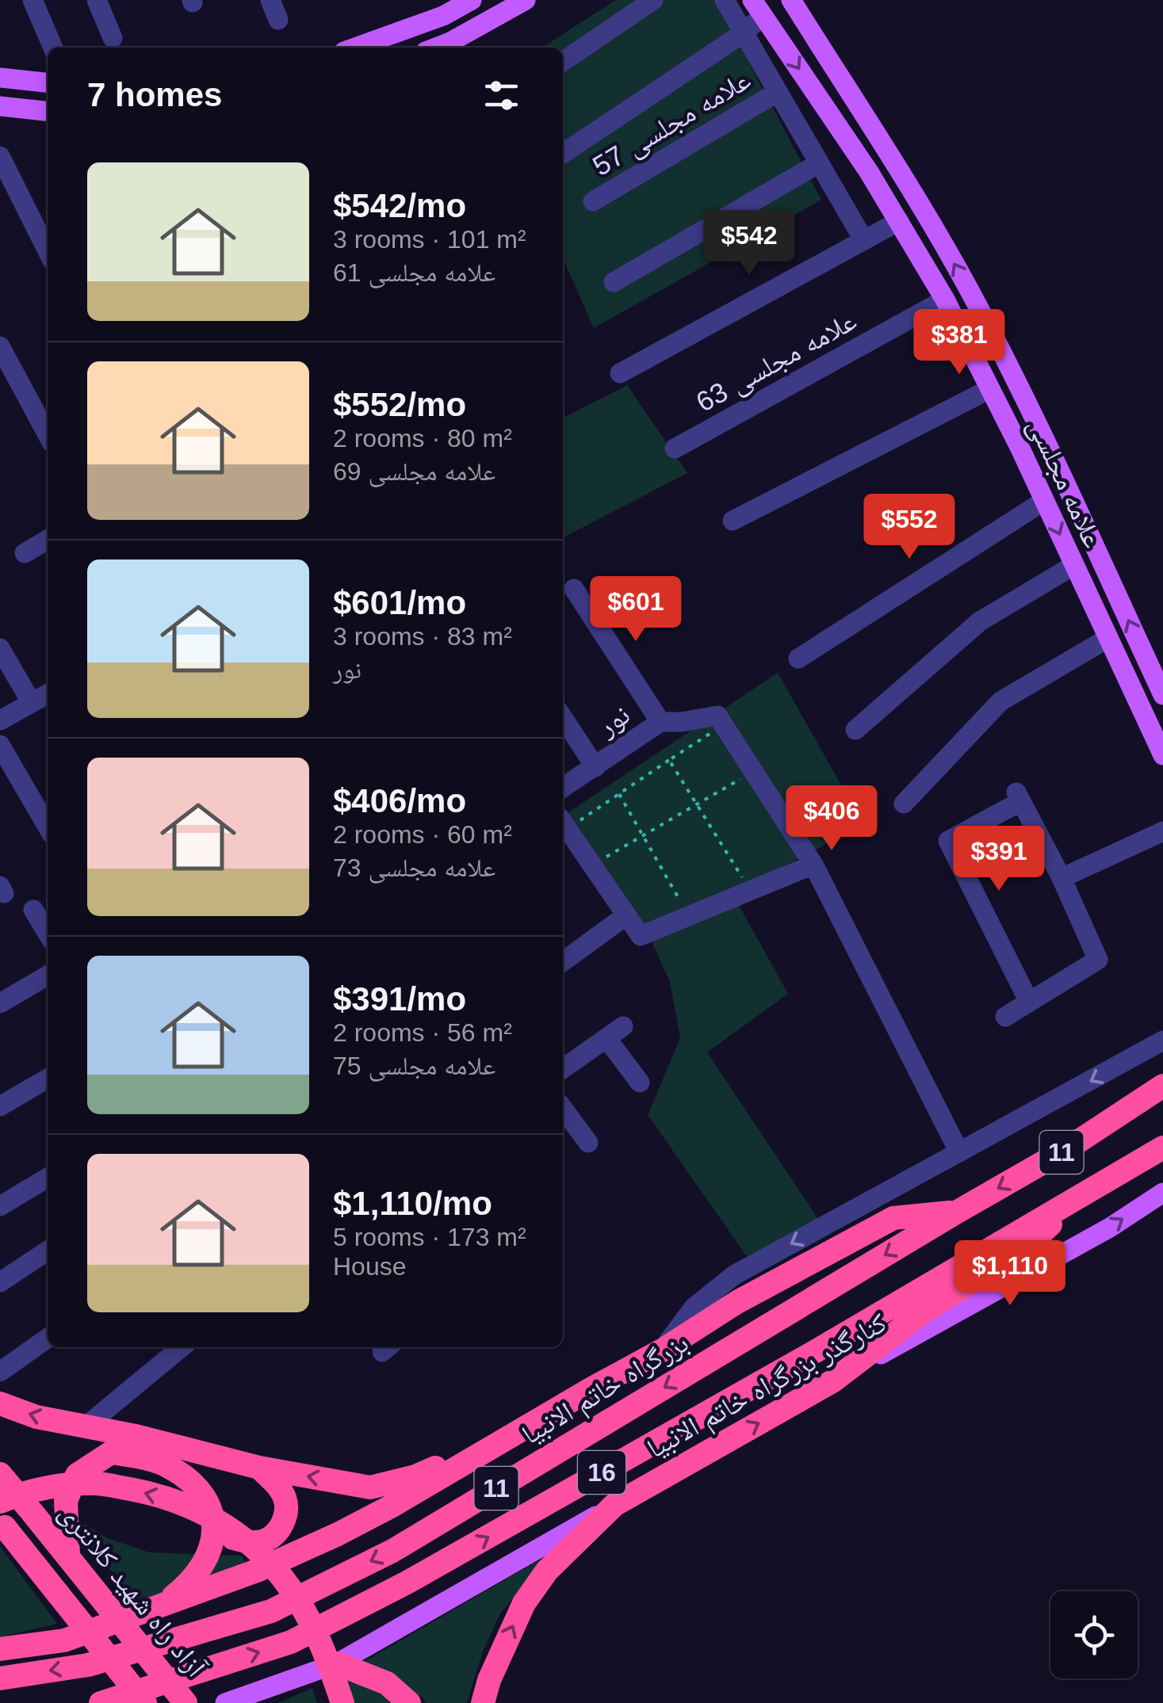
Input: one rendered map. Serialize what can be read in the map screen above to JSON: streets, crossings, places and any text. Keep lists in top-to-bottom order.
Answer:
{
  "streets": {
    "highway": [
      "11",
      "کنارگذر بزرگراه خاتم الانبیا",
      "بزرگراه خاتم الانبیا",
      "16",
      "آزاد راه شهید کلانتری"
    ],
    "main road": ["علامه مجلسی"],
    "street": ["علامه مجلسی 57", "علامه مجلسی 63", "نور"]
  },
  "crossings": [
    ["علامه مجلسی 63", "علامه مجلسی"],
    ["کنارگذر بزرگراه خاتم الانبیا", "16"]
  ],
  "one_way": ["کنارگذر بزرگراه خاتم الانبیا"],
  "page": {
    "heading": "7 homes",
    "list": [
      {
        "name": "$542/mo",
        "note": "3 rooms · 101 m² · علامه مجلسی 61"
      },
      {
        "name": "$552/mo",
        "note": "2 rooms · 80 m² · علامه مجلسی 69"
      },
      {
        "name": "$601/mo",
        "note": "3 rooms · 83 m² · نور"
      },
      {
        "name": "$406/mo",
        "note": "2 rooms · 60 m² · علامه مجلسی 73"
      },
      {
        "name": "$391/mo",
        "note": "2 rooms · 56 m² · علامه مجلسی 75"
      },
      {
        "name": "$1,110/mo",
        "note": "5 rooms · 173 m² · House"
      }
    ],
    "price": [
      "$542",
      "$381",
      "$552",
      "$601",
      "$406",
      "$391",
      "$1,110"
    ]
  }
}
